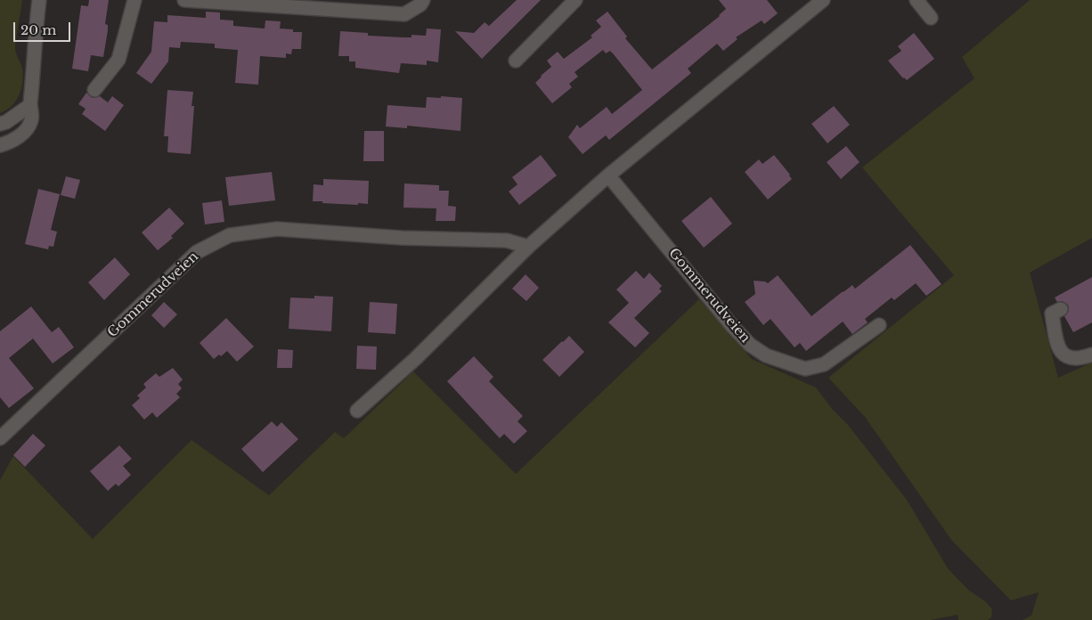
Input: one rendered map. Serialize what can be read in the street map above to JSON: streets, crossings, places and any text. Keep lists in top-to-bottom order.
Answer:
{
  "streets": {
    "street": ["Gommerudveien"]
  },
  "scale_bar": "20 m"
}
